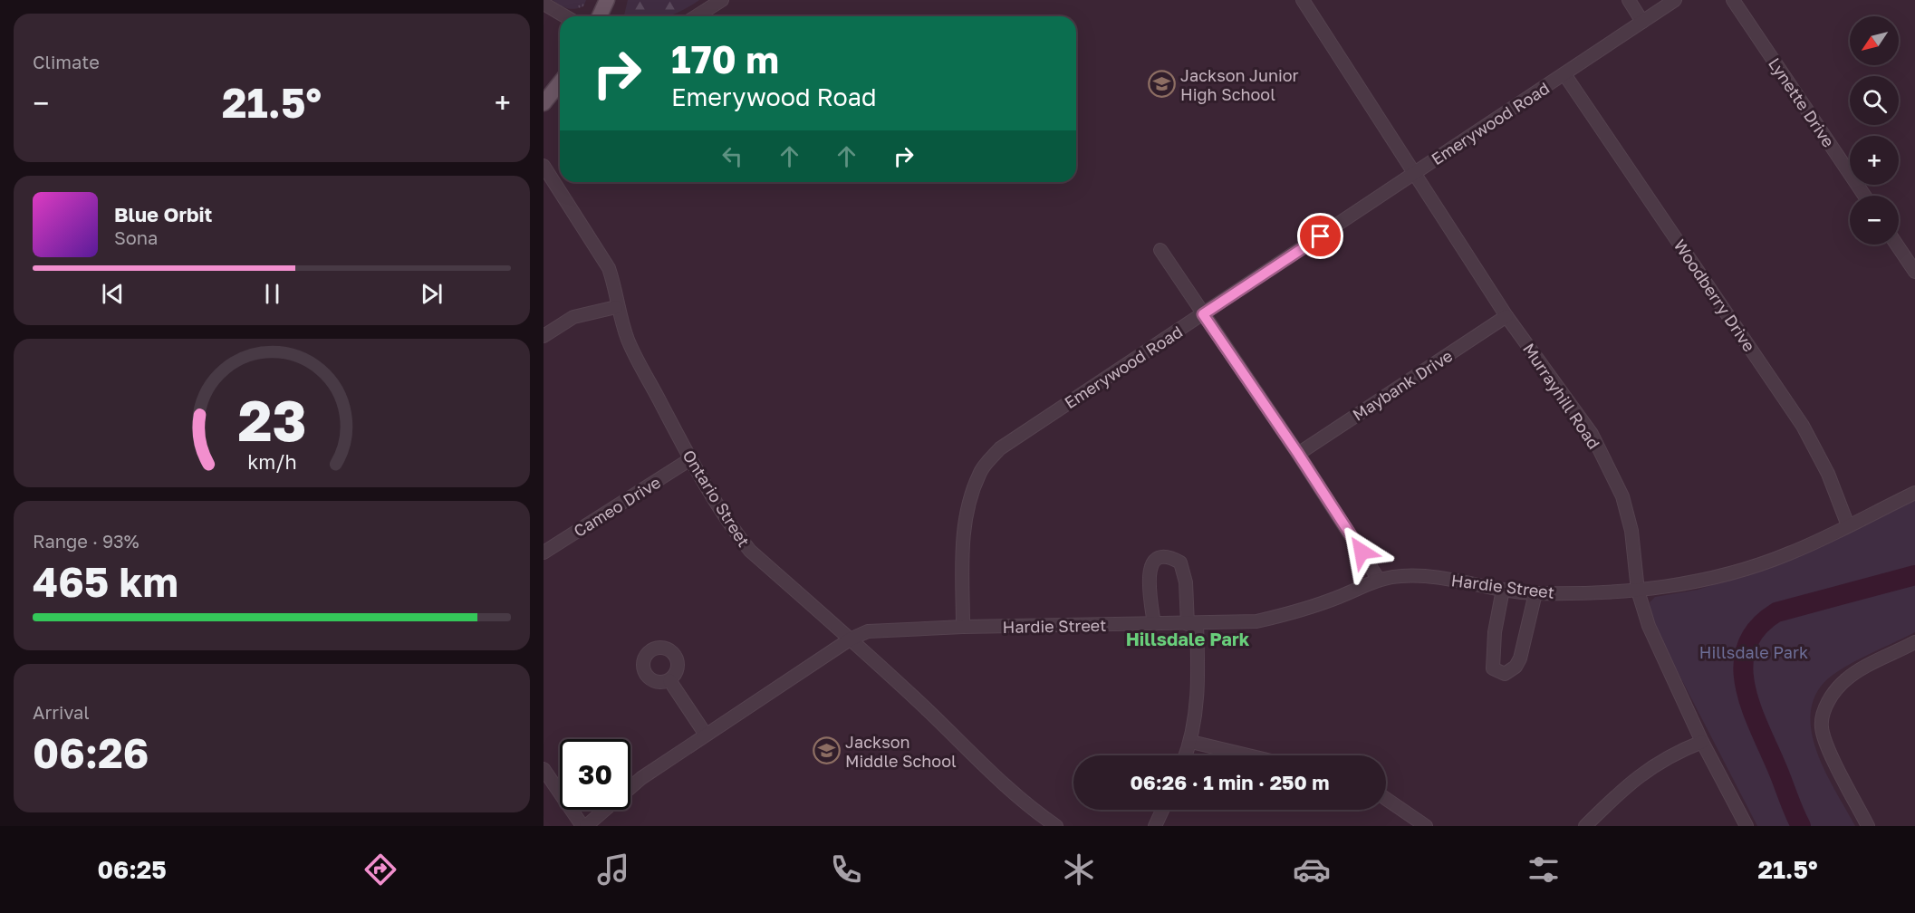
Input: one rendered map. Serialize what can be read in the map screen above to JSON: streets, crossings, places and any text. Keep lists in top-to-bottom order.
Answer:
{
  "streets": {
    "street": [
      "Lynette Drive",
      "Emerywood Road",
      "Woodberry Drive",
      "Maybank Drive",
      "Murrayhill Road",
      "Ontario Street",
      "Cameo Drive",
      "Hardie Street"
    ]
  },
  "crossings": [
    ["Emerywood Road", "Woodberry Drive"],
    ["Emerywood Road", "Murrayhill Road"],
    ["Emerywood Road", "Hardie Street"],
    ["Woodberry Drive", "Hardie Street"],
    ["Maybank Drive", "Murrayhill Road"],
    ["Murrayhill Road", "Hardie Street"],
    ["Ontario Street", "Cameo Drive"],
    ["Ontario Street", "Hardie Street"]
  ],
  "districts": ["Hillsdale Park"],
  "parks": ["Hillsdale Park"],
  "places": {
    "school or university": ["Jackson Junior High School", "Jackson Middle School"]
  },
  "north": "bottom left",
  "page": {
    "tile": [
      "Climate",
      ["Range · 93%", "465 km"],
      ["Arrival", "06:26"]
    ],
    "map_buttons": ["+", "−"],
    "turn": ["170 m", "Emerywood Road"],
    "heat": ["−", "21.5°", "+"],
    "song": ["Blue Orbit", "Sona"],
    "limit": "30",
    "trip": "06:26 · 1 min · 250 m",
    "tabs": ["06:25", "21.5°"],
    "gauge": ["23", "km/h"]
  }
}
